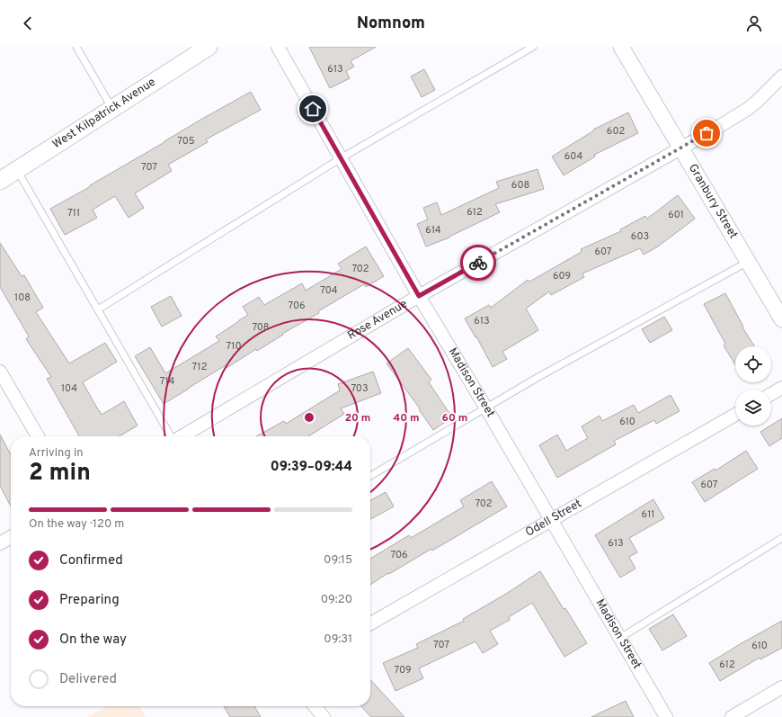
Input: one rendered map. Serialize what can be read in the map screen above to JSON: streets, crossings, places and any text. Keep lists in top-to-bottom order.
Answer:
{
  "streets": {
    "main road": ["West Kilpatrick Avenue"],
    "street": [
      "Granbury Street",
      "Rose Avenue",
      "Madison Street",
      "Odell Street"
    ]
  },
  "crossings": [
    ["Granbury Street", "Rose Avenue"],
    ["Rose Avenue", "Madison Street"],
    ["Madison Street", "Odell Street"]
  ],
  "house_numbers": [
    "613",
    "602",
    "705",
    "604",
    "707",
    "608",
    "612",
    "711",
    "601",
    "614",
    "603",
    "607",
    "702",
    "609",
    "704",
    "108",
    "706",
    "613",
    "708",
    "710",
    "712",
    "714",
    "104",
    "703",
    "610",
    "607",
    "702",
    "611",
    "613",
    "706",
    "707",
    "610",
    "612",
    "709"
  ],
  "page": {
    "header": "Nomnom",
    "heading": ["2 min", "Arriving in", "09:39–09:44"],
    "bar": "On the way · 120 m",
    "list": [
      ["Confirmed", "09:15"],
      ["Preparing", "09:20"],
      ["On the way", "09:31"],
      "Delivered"
    ]
  },
  "rings": ["20 m", "40 m", "60 m"]
}
